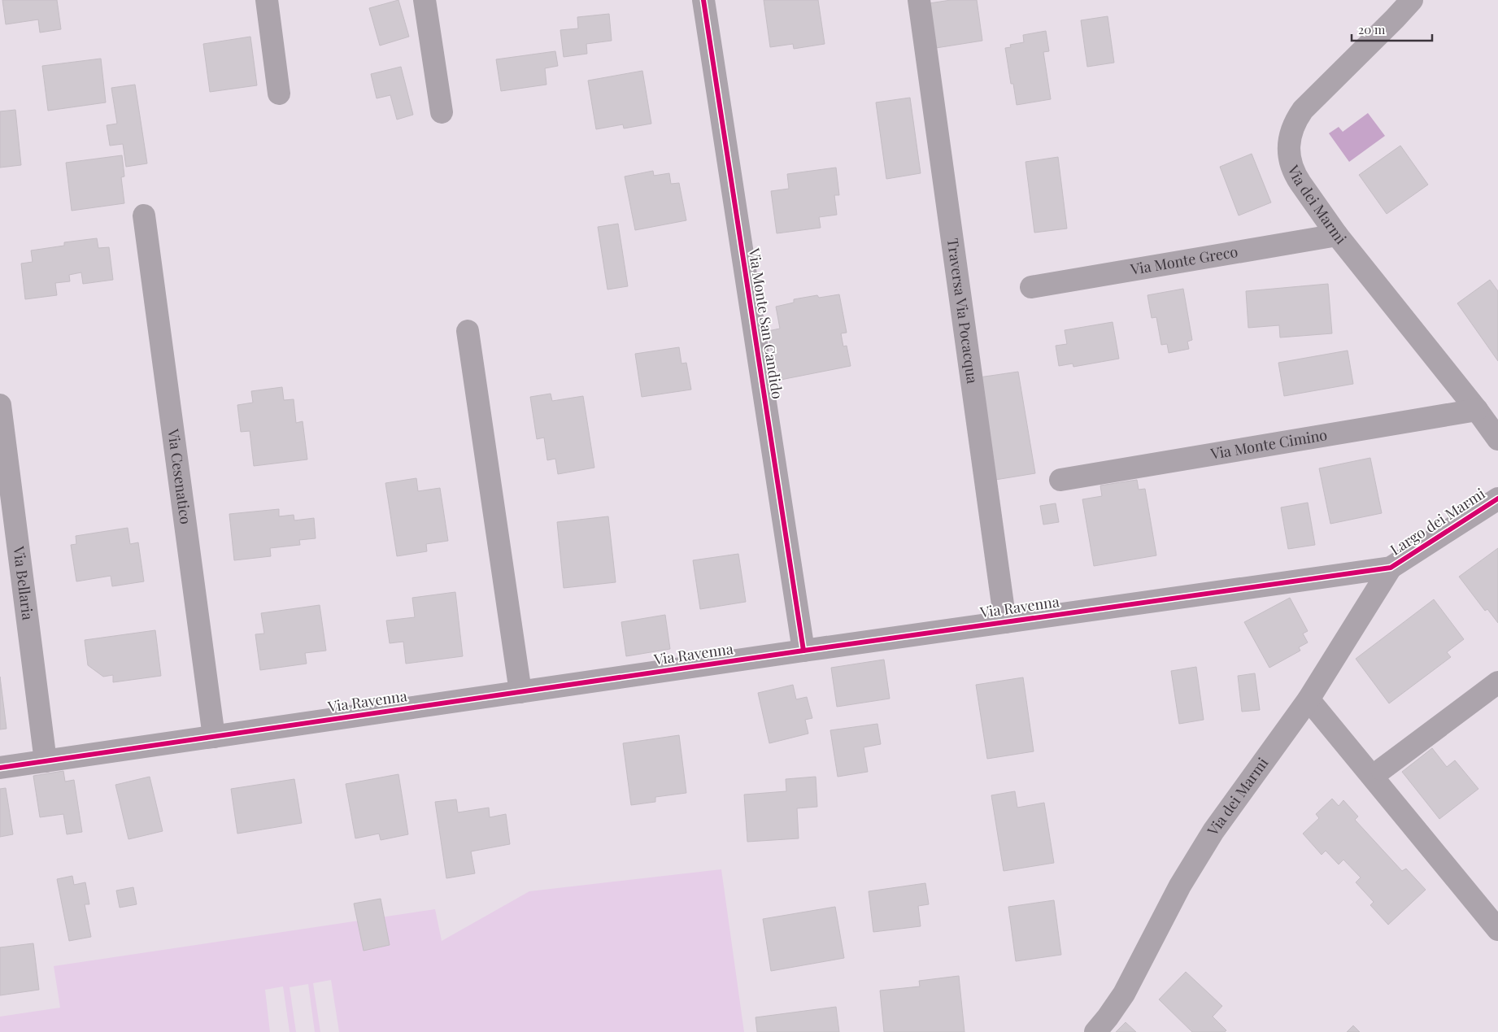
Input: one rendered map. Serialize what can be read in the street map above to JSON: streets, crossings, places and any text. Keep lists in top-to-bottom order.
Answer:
{
  "streets": {
    "street": [
      "Via dei Marmi",
      "Via Monte Greco",
      "Traversa Via Pocacqua",
      "Via Monte San Candido",
      "Via Monte Cimino",
      "Via Cesenatico",
      "Largo dei Marmi",
      "Via Bellaria",
      "Via Ravenna"
    ]
  },
  "crossings": [
    ["Via dei Marmi", "Via Monte Greco"],
    ["Via dei Marmi", "Via Monte Cimino"],
    ["Via dei Marmi", "Largo dei Marmi"],
    ["Via dei Marmi", "Via Ravenna"],
    ["Traversa Via Pocacqua", "Via Ravenna"],
    ["Via Monte San Candido", "Via Ravenna"],
    ["Via Cesenatico", "Via Ravenna"],
    ["Largo dei Marmi", "Via Ravenna"],
    ["Via Bellaria", "Via Ravenna"]
  ],
  "scale_bar": "20 m"
}
